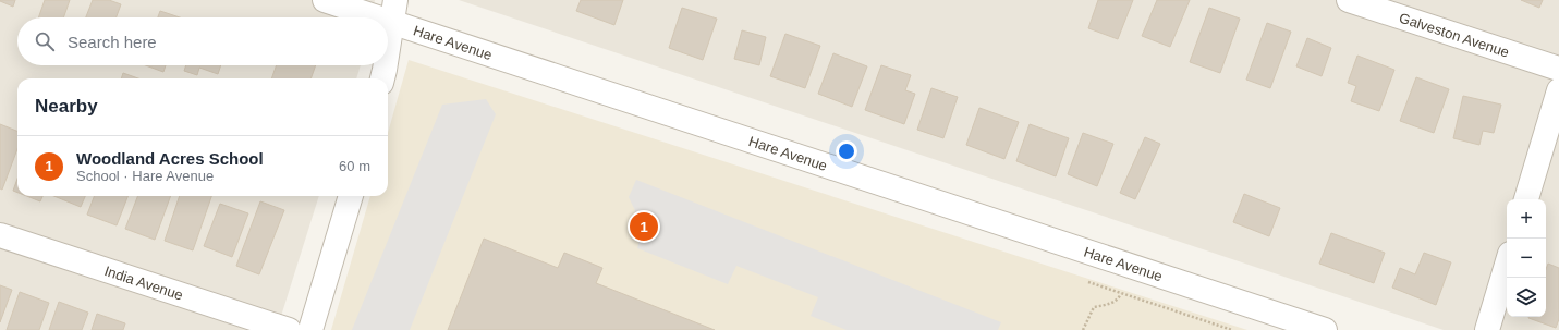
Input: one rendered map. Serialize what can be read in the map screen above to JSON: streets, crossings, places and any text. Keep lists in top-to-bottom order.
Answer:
{
  "streets": {
    "street": ["Galveston Avenue", "Hare Avenue", "India Avenue"]
  },
  "page": {
    "search": "Search here",
    "heading": "Nearby",
    "list": [
      {
        "mark": "1",
        "name": "Woodland Acres School",
        "note": "School · Hare Avenue",
        "value": "60 m"
      }
    ],
    "map_buttons": ["+", "−"],
    "pins": "1"
  }
}
